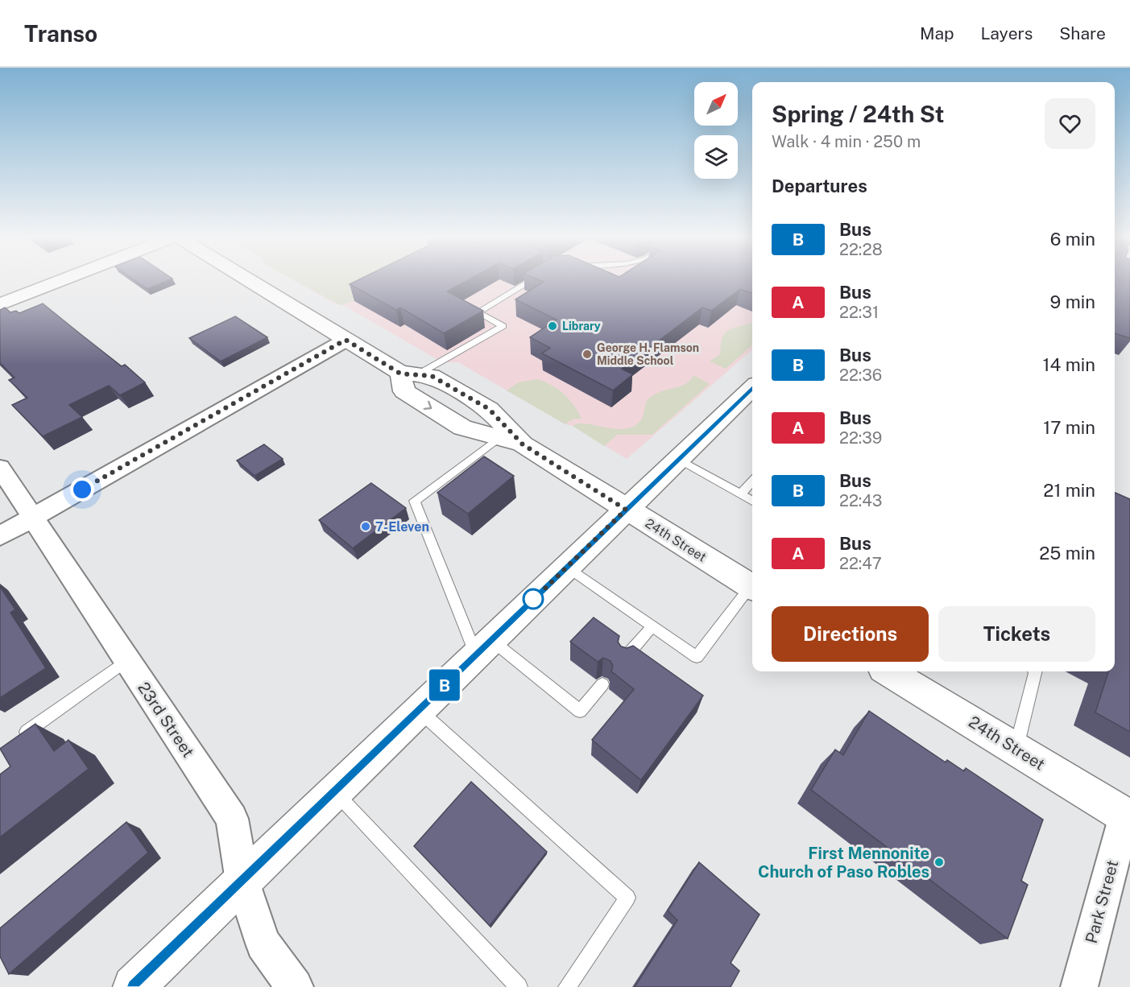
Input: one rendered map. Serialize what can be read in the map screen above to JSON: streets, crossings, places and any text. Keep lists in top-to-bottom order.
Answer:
{
  "streets": {
    "main road": ["24th Street"],
    "street": ["23rd Street", "Park Street"]
  },
  "crossings": [
    ["24th Street", "Park Street"]
  ],
  "places": [
    "Library",
    "George H. Flamson Middle School",
    "7-Eleven",
    "First Mennonite Church of Paso Robles"
  ],
  "lines": ["bus line B"],
  "north": "top right",
  "page": {
    "header": "Transo",
    "nav": ["Map", "Layers", "Share"],
    "on_map": "B",
    "heading": [
      ["Spring / 24th St", "Walk · 4 min · 250 m"],
      "Departures"
    ],
    "list": [
      {
        "mark": "B",
        "name": "Bus",
        "note": "22:28",
        "value": "6 min"
      },
      {
        "mark": "A",
        "name": "Bus",
        "note": "22:31",
        "value": "9 min"
      },
      {
        "mark": "B",
        "name": "Bus",
        "note": "22:36",
        "value": "14 min"
      },
      {
        "mark": "A",
        "name": "Bus",
        "note": "22:39",
        "value": "17 min"
      },
      {
        "mark": "B",
        "name": "Bus",
        "note": "22:43",
        "value": "21 min"
      },
      {
        "mark": "A",
        "name": "Bus",
        "note": "22:47",
        "value": "25 min"
      }
    ],
    "buttons": ["Directions", "Tickets"]
  }
}
